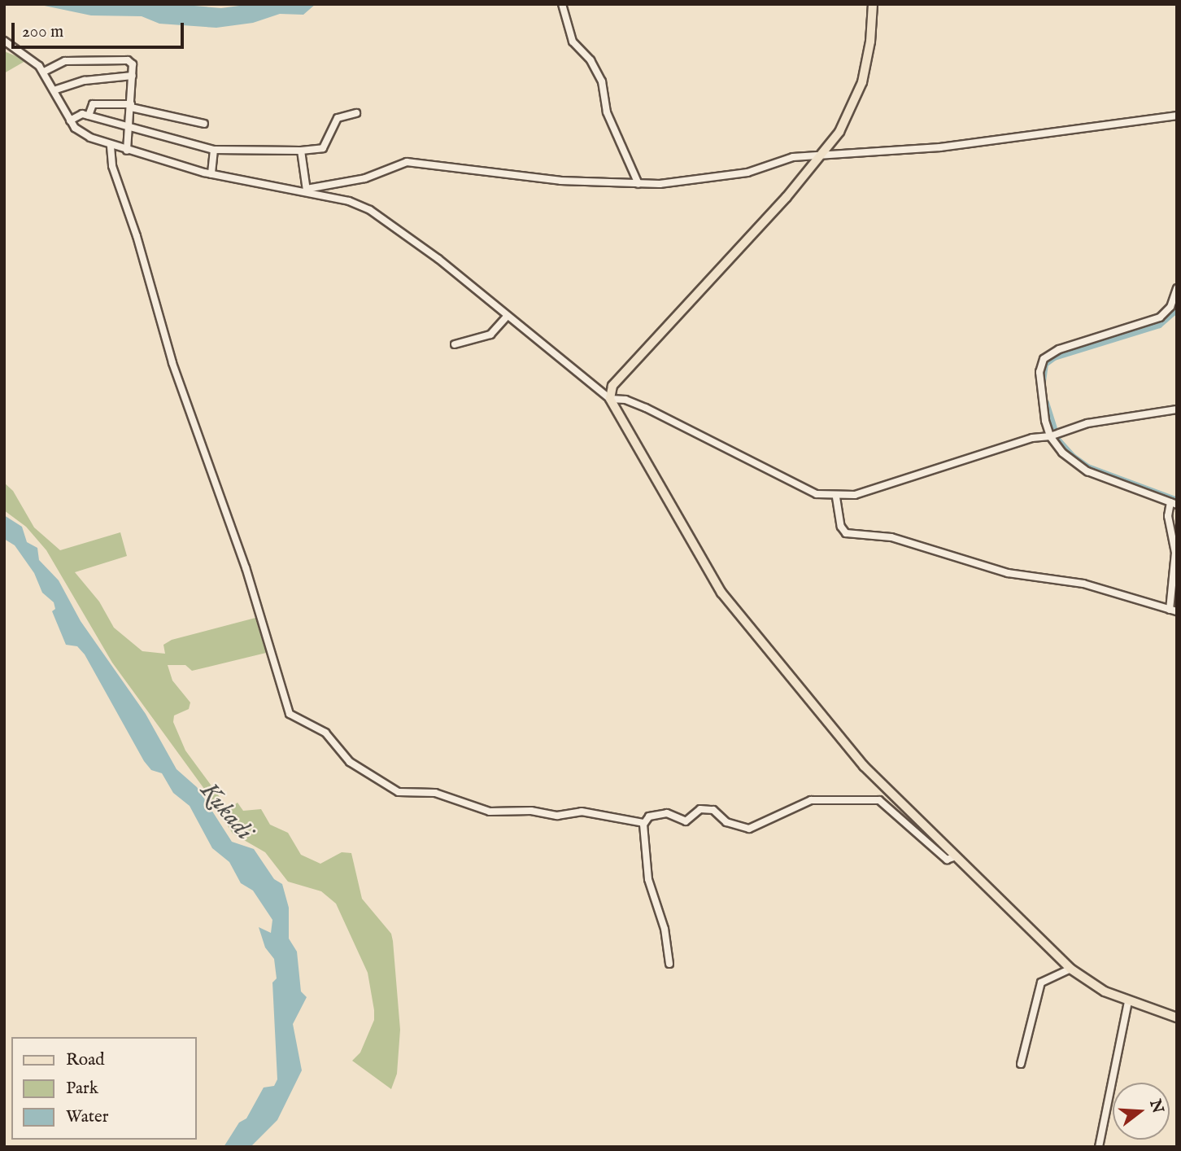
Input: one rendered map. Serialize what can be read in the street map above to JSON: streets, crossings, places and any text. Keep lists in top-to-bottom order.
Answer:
{
  "water": ["Kukadi"],
  "legend": ["Road", "Park", "Water"],
  "scale_bar": "200 m",
  "north": "right"
}
